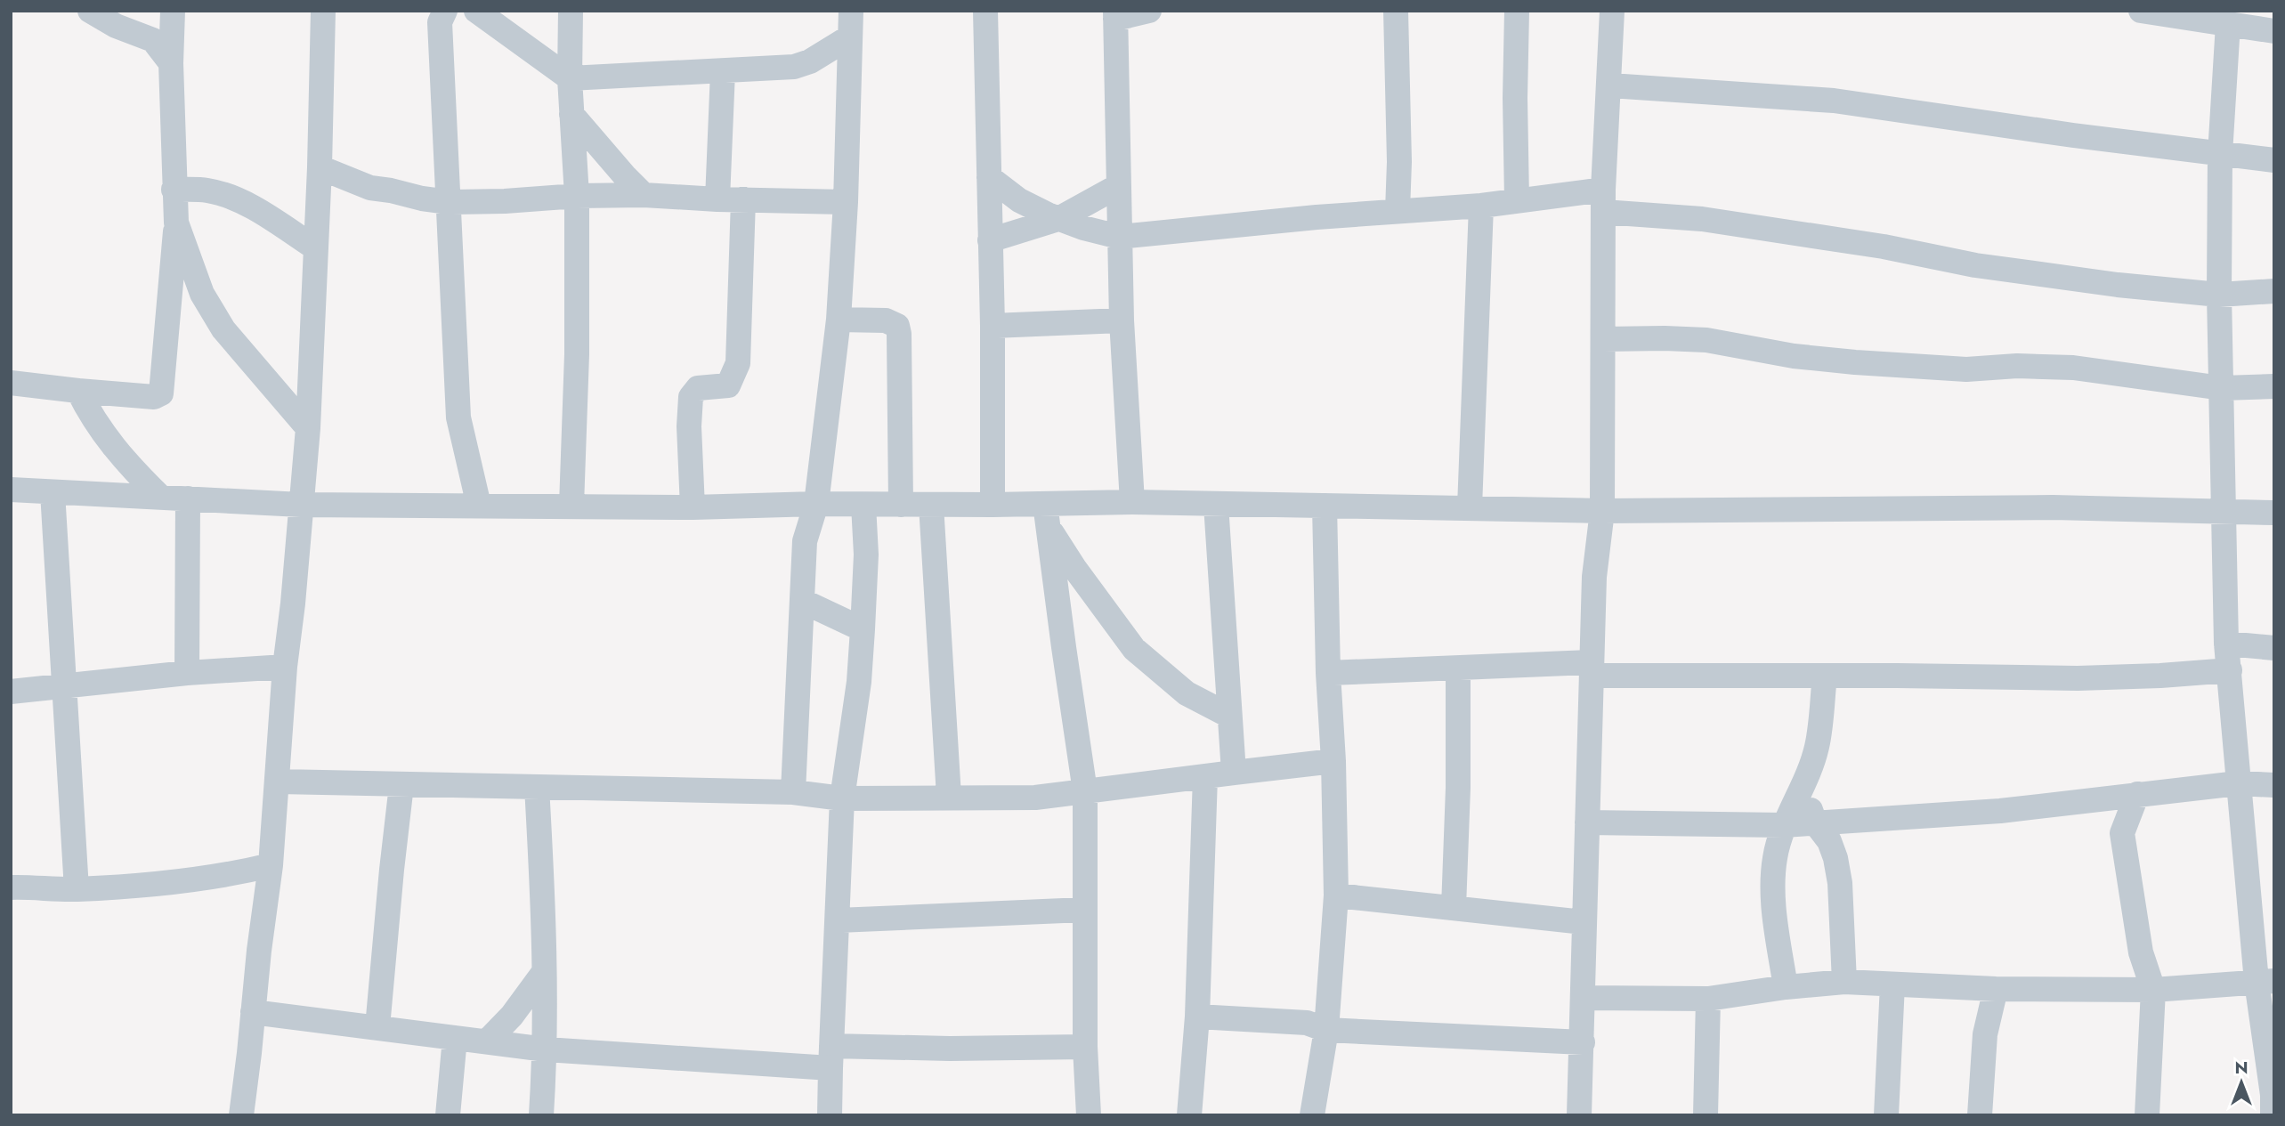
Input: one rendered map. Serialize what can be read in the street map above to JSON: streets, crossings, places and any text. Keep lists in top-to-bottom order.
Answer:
{
  "north": "top"
}
